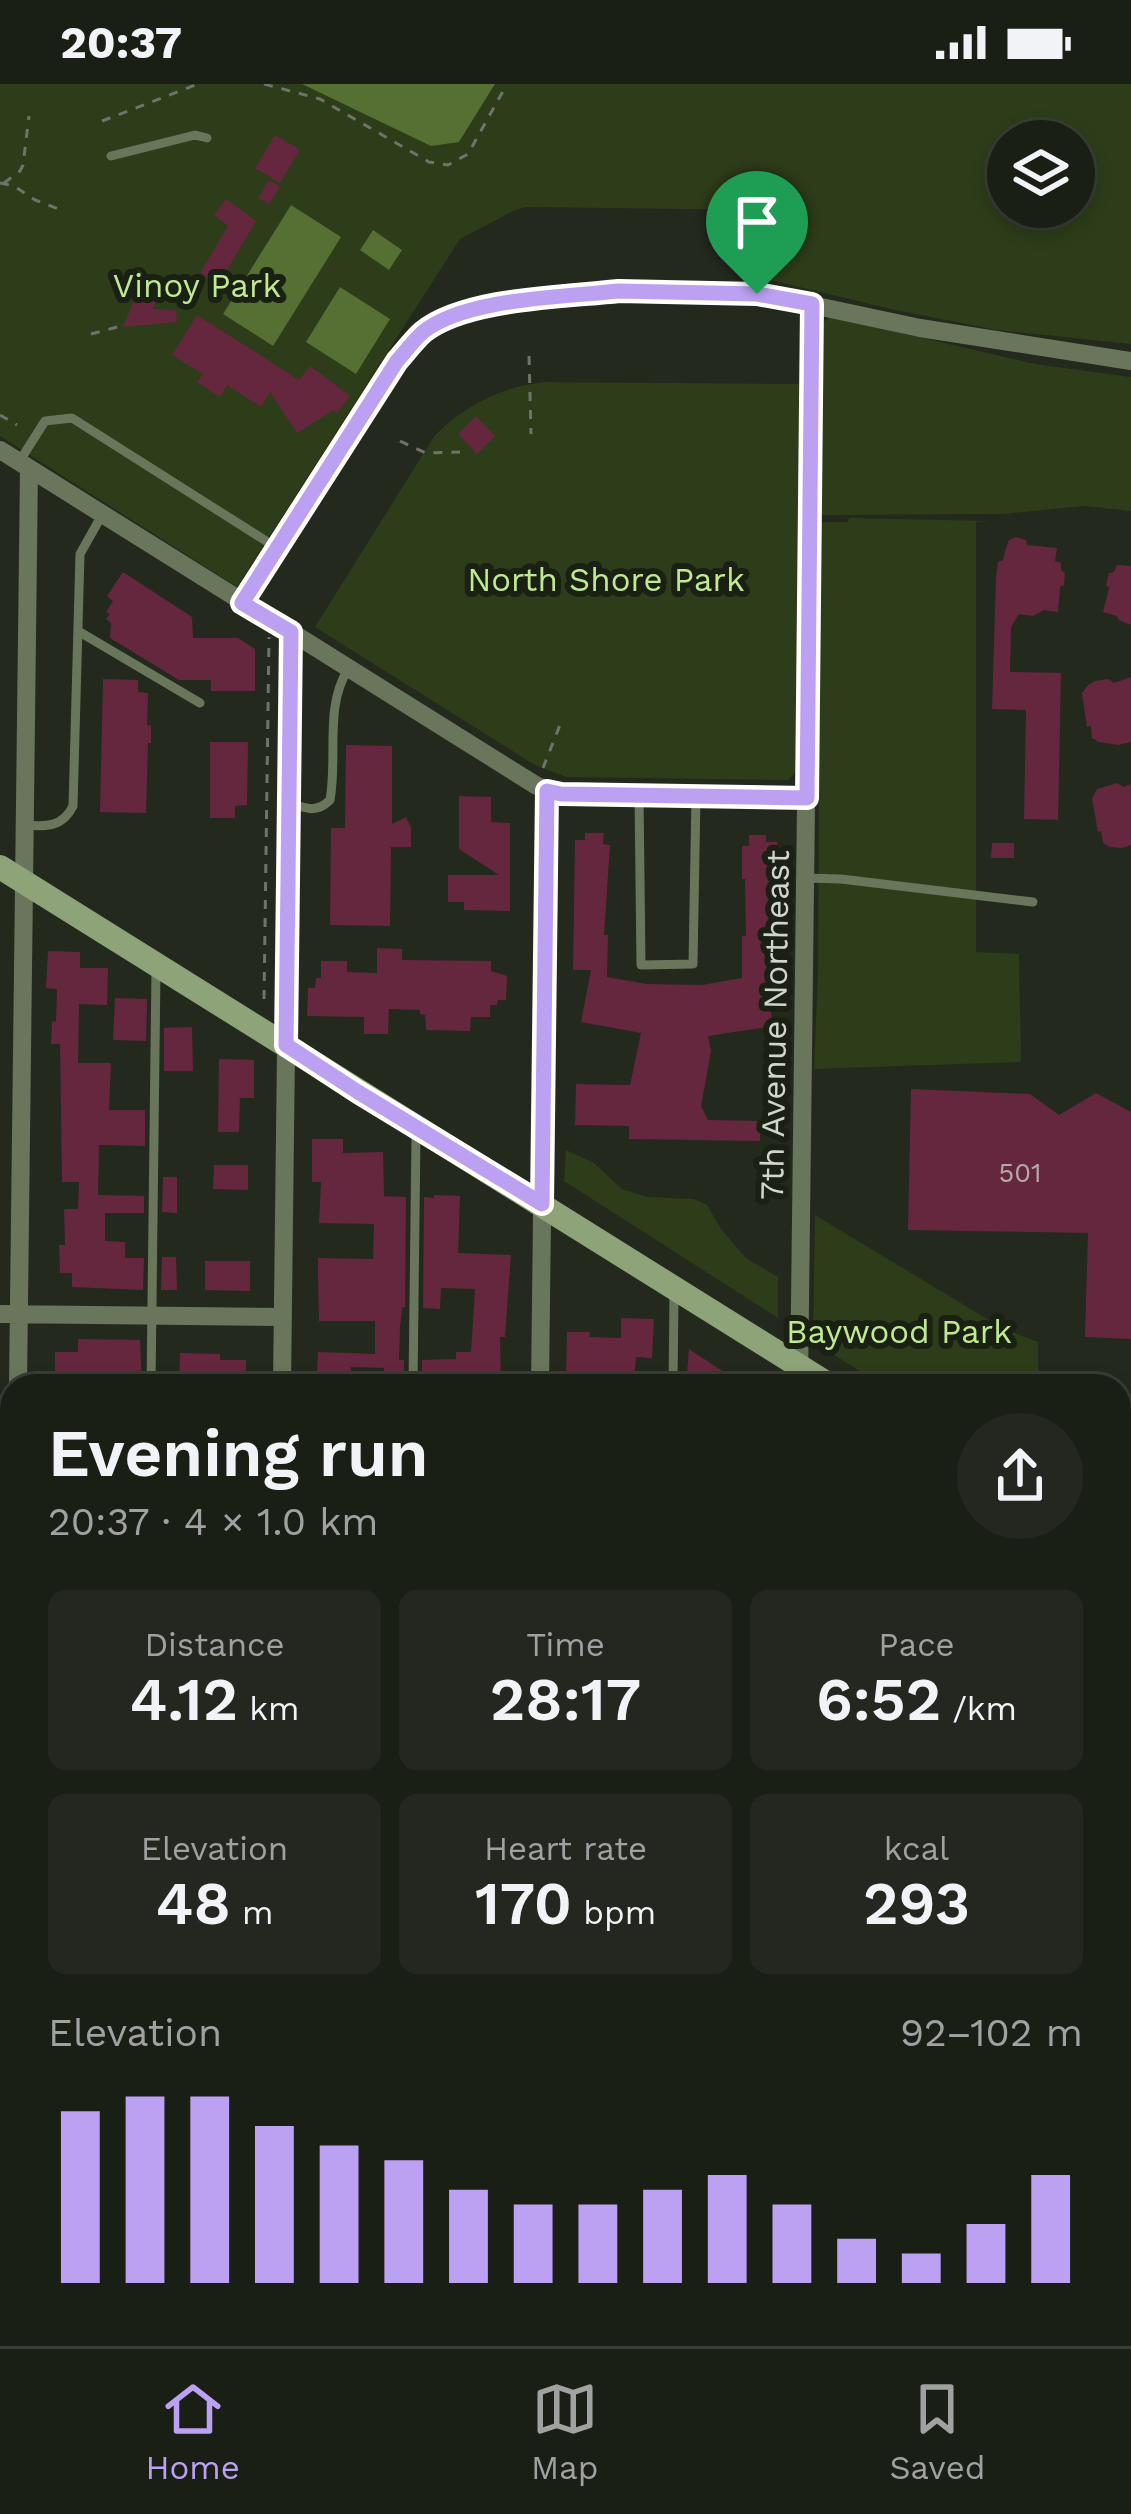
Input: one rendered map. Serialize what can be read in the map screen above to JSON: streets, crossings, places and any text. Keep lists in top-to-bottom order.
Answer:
{
  "streets": {
    "street": ["7th Avenue Northeast"]
  },
  "parks": ["Vinoy Park", "North Shore Park", "Baywood Park"],
  "house_numbers": ["501"],
  "page": {
    "status": "20:37",
    "heading": ["Evening run", "20:37 · 4 × 1.0 km"],
    "stats": [
      ["Distance", "4.12 km"],
      ["Time", "28:17"],
      ["Pace", "6:52 /km"],
      ["Elevation", "48 m"],
      ["Heart rate", "170 bpm"],
      ["kcal", "293"]
    ],
    "chart": ["Elevation", "92–102 m"],
    "tabs": ["Home", "Map", "Saved"]
  }
}
